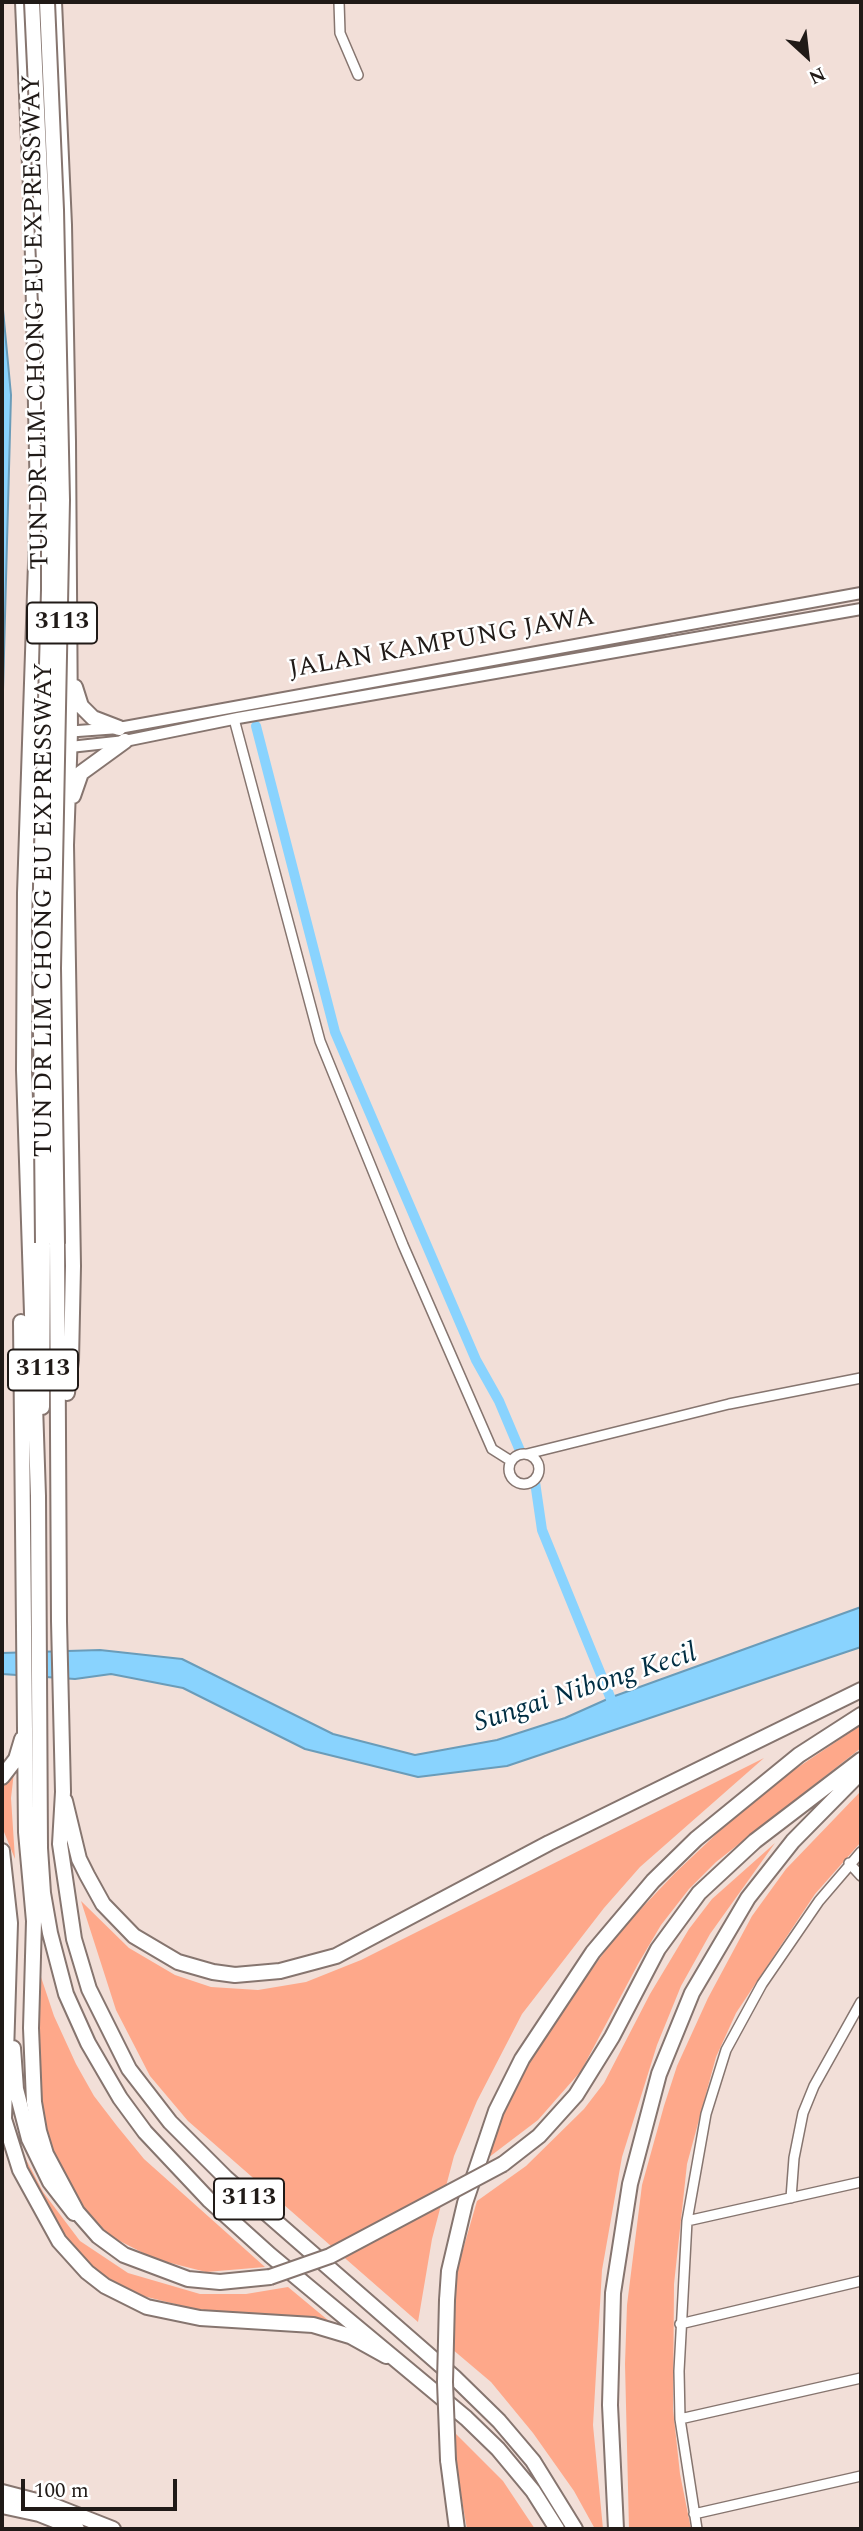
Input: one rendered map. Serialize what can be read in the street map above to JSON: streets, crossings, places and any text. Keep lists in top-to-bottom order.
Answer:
{
  "streets": {
    "main road": ["TUN DR LIM CHONG EU EXPRESSWAY", "3113"],
    "street": ["JALAN KAMPUNG JAWA"]
  },
  "crossings": [
    ["TUN DR LIM CHONG EU EXPRESSWAY", "3113"],
    ["TUN DR LIM CHONG EU EXPRESSWAY", "JALAN KAMPUNG JAWA"]
  ],
  "water": ["Sungai Nibong Kecil"],
  "scale_bar": "100 m",
  "north": "bottom right"
}
